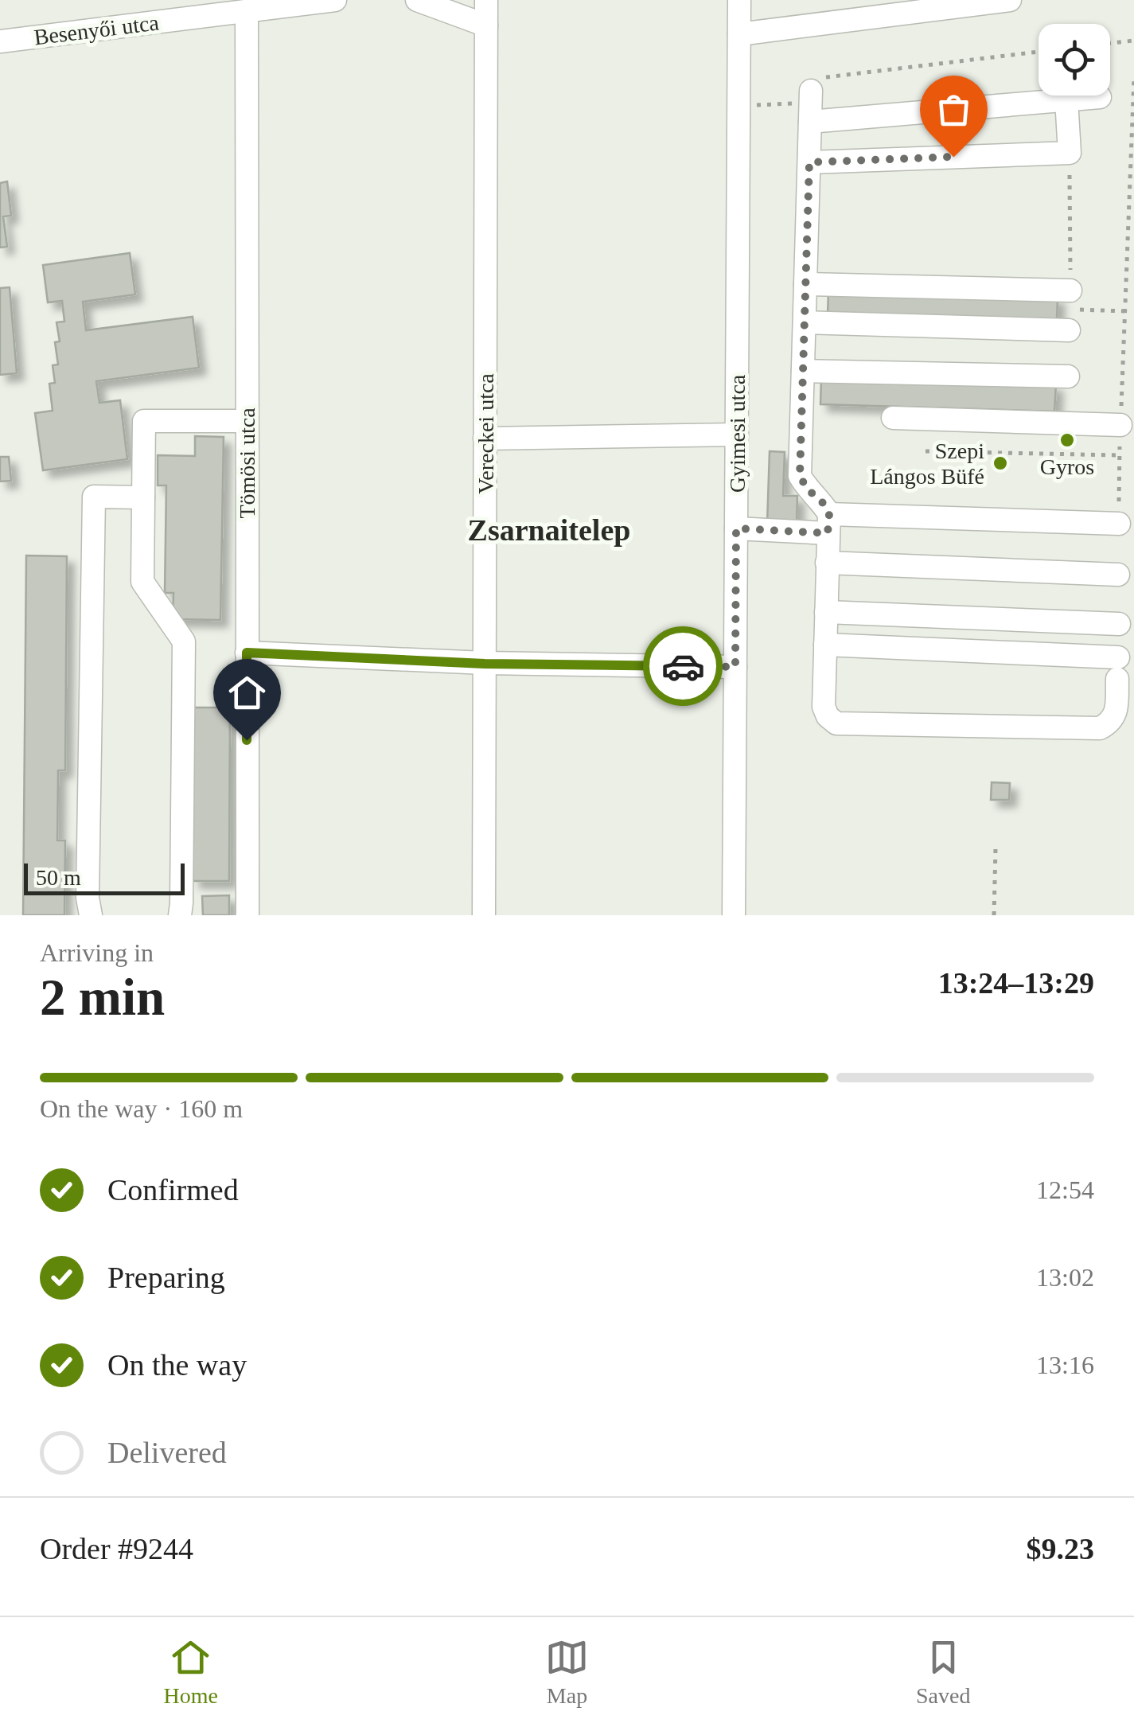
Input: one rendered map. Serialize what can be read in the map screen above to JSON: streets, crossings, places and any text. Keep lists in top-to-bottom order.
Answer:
{
  "streets": {
    "street": [
      "Besenyői utca",
      "Vereckei utca",
      "Gyimesi utca",
      "Tömösi utca"
    ]
  },
  "crossings": [
    ["Besenyői utca", "Tömösi utca"]
  ],
  "districts": ["Zsarnaitelep"],
  "places": ["Gyros", "Szepi Lángos Büfé"],
  "scale_bar": "50 m",
  "page": {
    "scale": "50 m",
    "heading": ["2 min", "Arriving in", "13:24–13:29"],
    "panel": ["Order #9244", "$9.23"],
    "bar": "On the way · 160 m",
    "list": [
      ["Confirmed", "12:54"],
      ["Preparing", "13:02"],
      ["On the way", "13:16"],
      "Delivered"
    ],
    "tabs": ["Home", "Map", "Saved"]
  }
}
